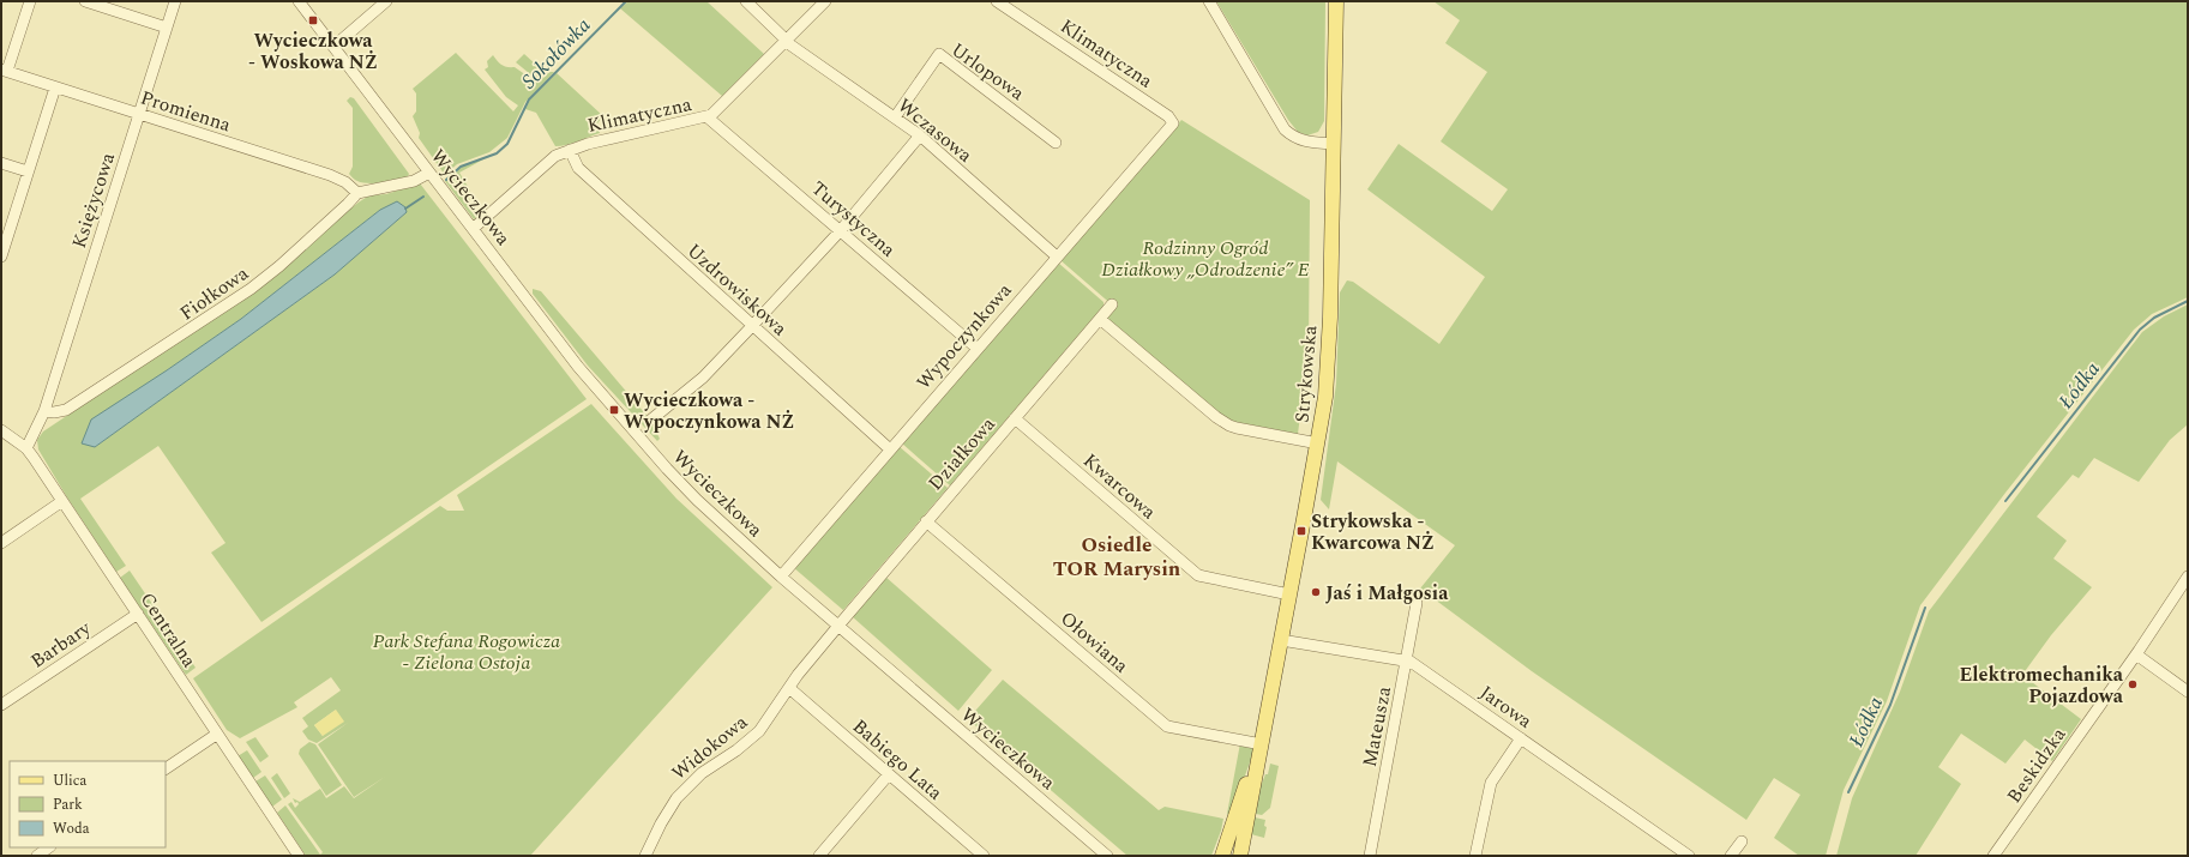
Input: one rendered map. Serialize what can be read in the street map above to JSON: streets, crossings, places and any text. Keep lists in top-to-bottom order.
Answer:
{
  "streets": {
    "main road": ["Strykowska"],
    "street": [
      "Klimatyczna",
      "Urlopowa",
      "Promienna",
      "Wczasowa",
      "Wycieczkowa",
      "Księżycowa",
      "Turystyczna",
      "Uzdrowiskowa",
      "Fiołkowa",
      "Wypoczynkowa",
      "Działkowa",
      "Kwarcowa",
      "Centralna",
      "Ołowiana",
      "Barbary",
      "Jarowa",
      "Mateusza",
      "Widokowa",
      "Babiego Lata",
      "Beskidzka"
    ]
  },
  "crossings": [
    ["Klimatyczna", "Wczasowa"],
    ["Klimatyczna", "Wycieczkowa"],
    ["Klimatyczna", "Turystyczna"],
    ["Klimatyczna", "Uzdrowiskowa"],
    ["Klimatyczna", "Wypoczynkowa"],
    ["Urlopowa", "Wczasowa"],
    ["Promienna", "Księżycowa"],
    ["Promienna", "Fiołkowa"],
    ["Wczasowa", "Wypoczynkowa"],
    ["Wycieczkowa", "Wypoczynkowa"],
    ["Wycieczkowa", "Działkowa"],
    ["Wycieczkowa", "Widokowa"],
    ["Księżycowa", "Fiołkowa"],
    ["Turystyczna", "Wypoczynkowa"],
    ["Uzdrowiskowa", "Wypoczynkowa"],
    ["Strykowska", "Kwarcowa"],
    ["Strykowska", "Ołowiana"],
    ["Strykowska", "Jarowa"],
    ["Działkowa", "Kwarcowa"],
    ["Działkowa", "Ołowiana"],
    ["Działkowa", "Widokowa"],
    ["Centralna", "Barbary"],
    ["Jarowa", "Mateusza"],
    ["Widokowa", "Babiego Lata"]
  ],
  "districts": ["Osiedle TOR Marysin"],
  "water": ["Sokołówka", "Łódka"],
  "parks": ["Rodzinny Ogród Działkowy „Odrodzenie” E", "Park Stefana Rogowicza - Zielona Ostoja"],
  "places": {
    "transit": ["Wycieczkowa - Woskowa NŻ", "Wycieczkowa - Wypoczynkowa NŻ", "Strykowska - Kwarcowa NŻ"],
    "other": ["Jaś i Małgosia", "Elektromechanika Pojazdowa"]
  },
  "legend": ["Ulica", "Park", "Woda"]
}
